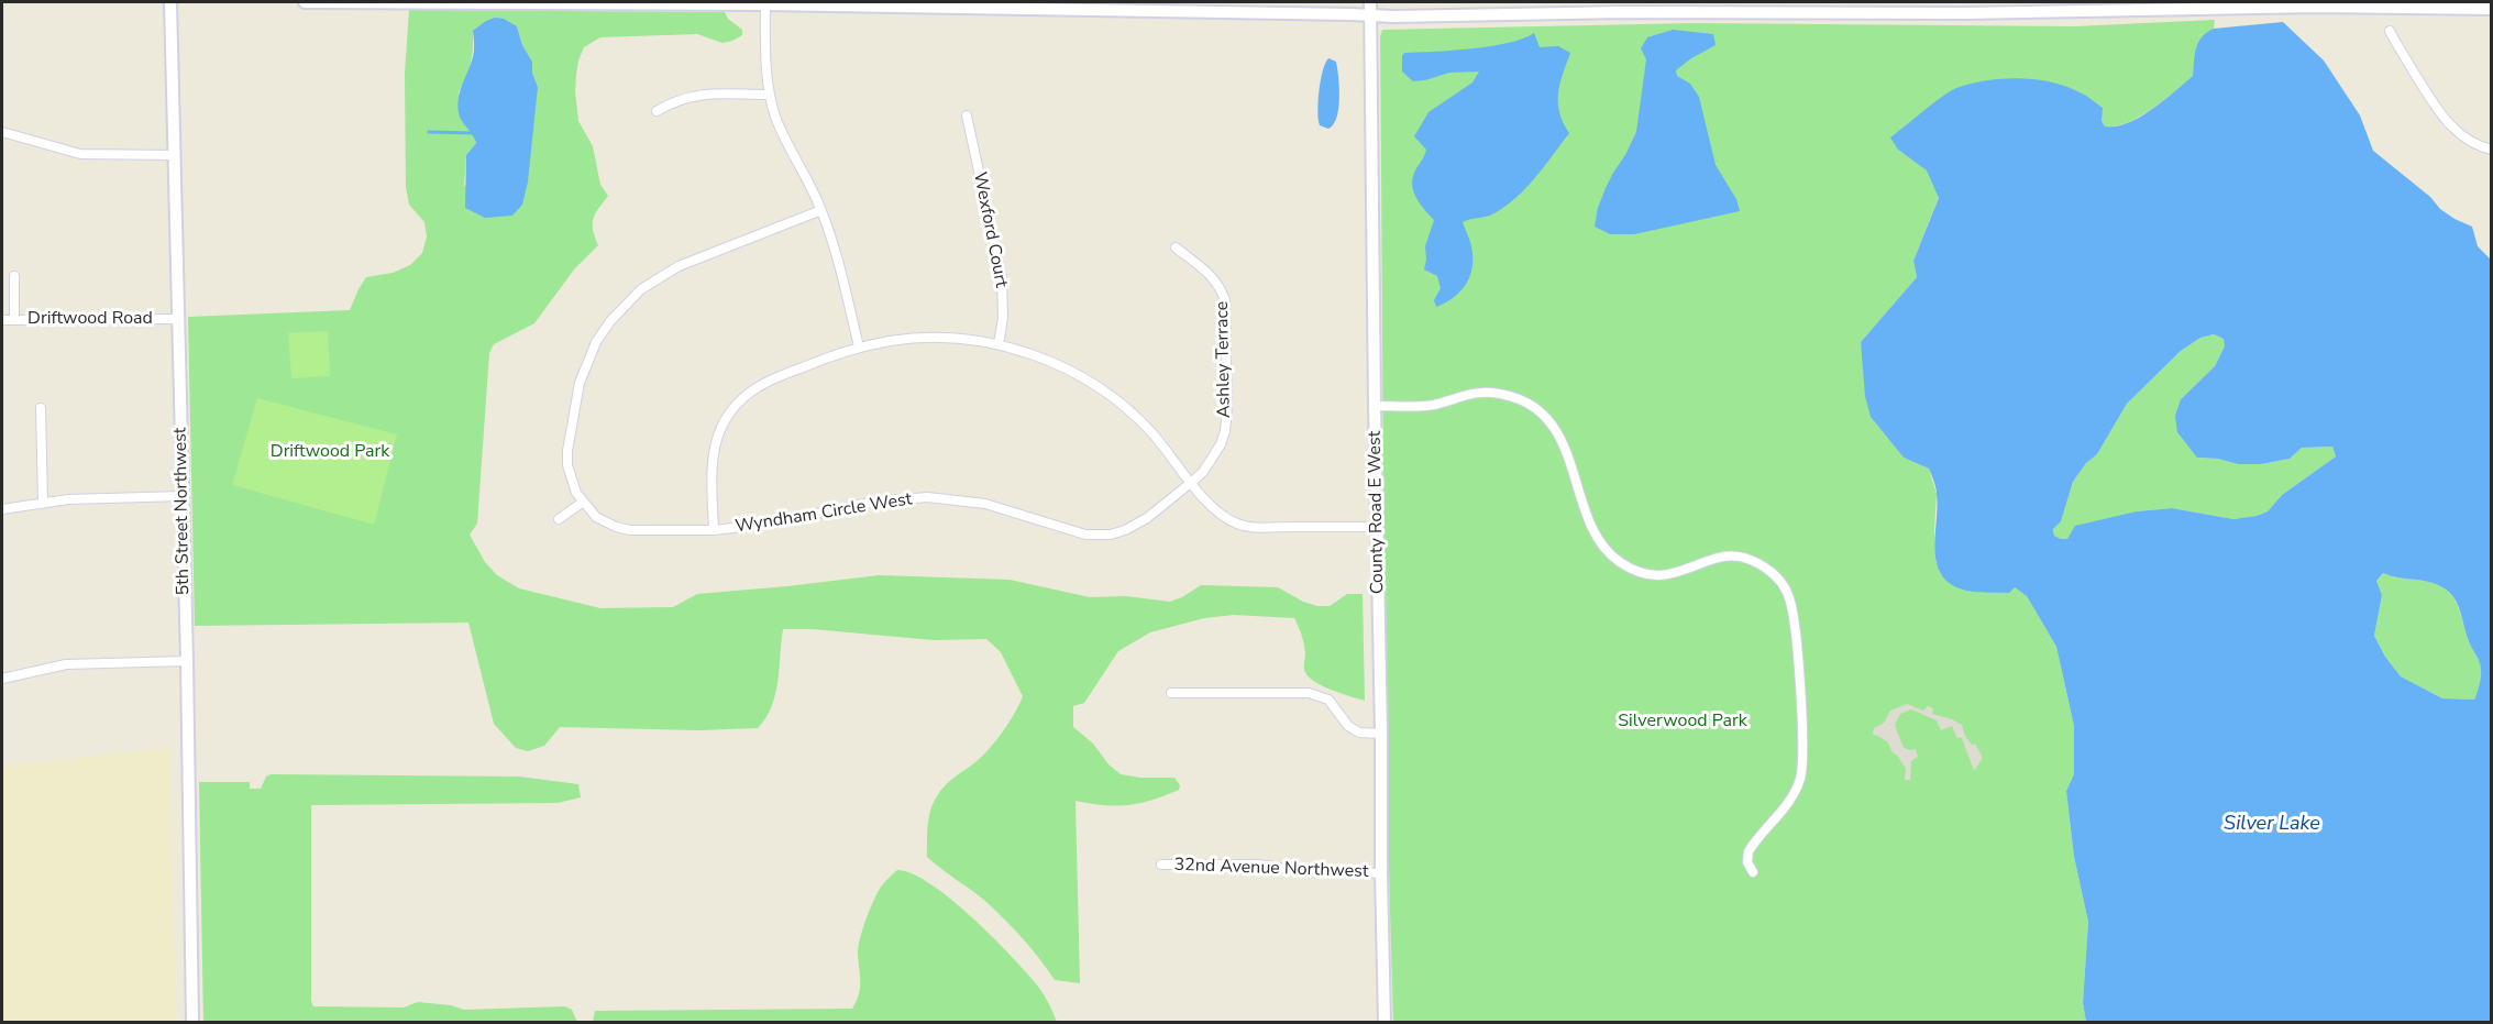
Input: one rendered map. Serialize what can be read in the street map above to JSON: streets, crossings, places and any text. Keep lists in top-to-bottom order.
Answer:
{
  "streets": {
    "main road": ["5th Street Northwest", "County Road E West"],
    "street": [
      "Wexford Court",
      "Driftwood Road",
      "Ashley Terrace",
      "Wyndham Circle West",
      "32nd Avenue Northwest"
    ]
  },
  "crossings": [
    ["Driftwood Road", "5th Street Northwest"],
    ["Ashley Terrace", "Wyndham Circle West"],
    ["County Road E West", "32nd Avenue Northwest"]
  ],
  "water": ["Silver Lake"],
  "parks": ["Driftwood Park", "Silverwood Park"]
}
